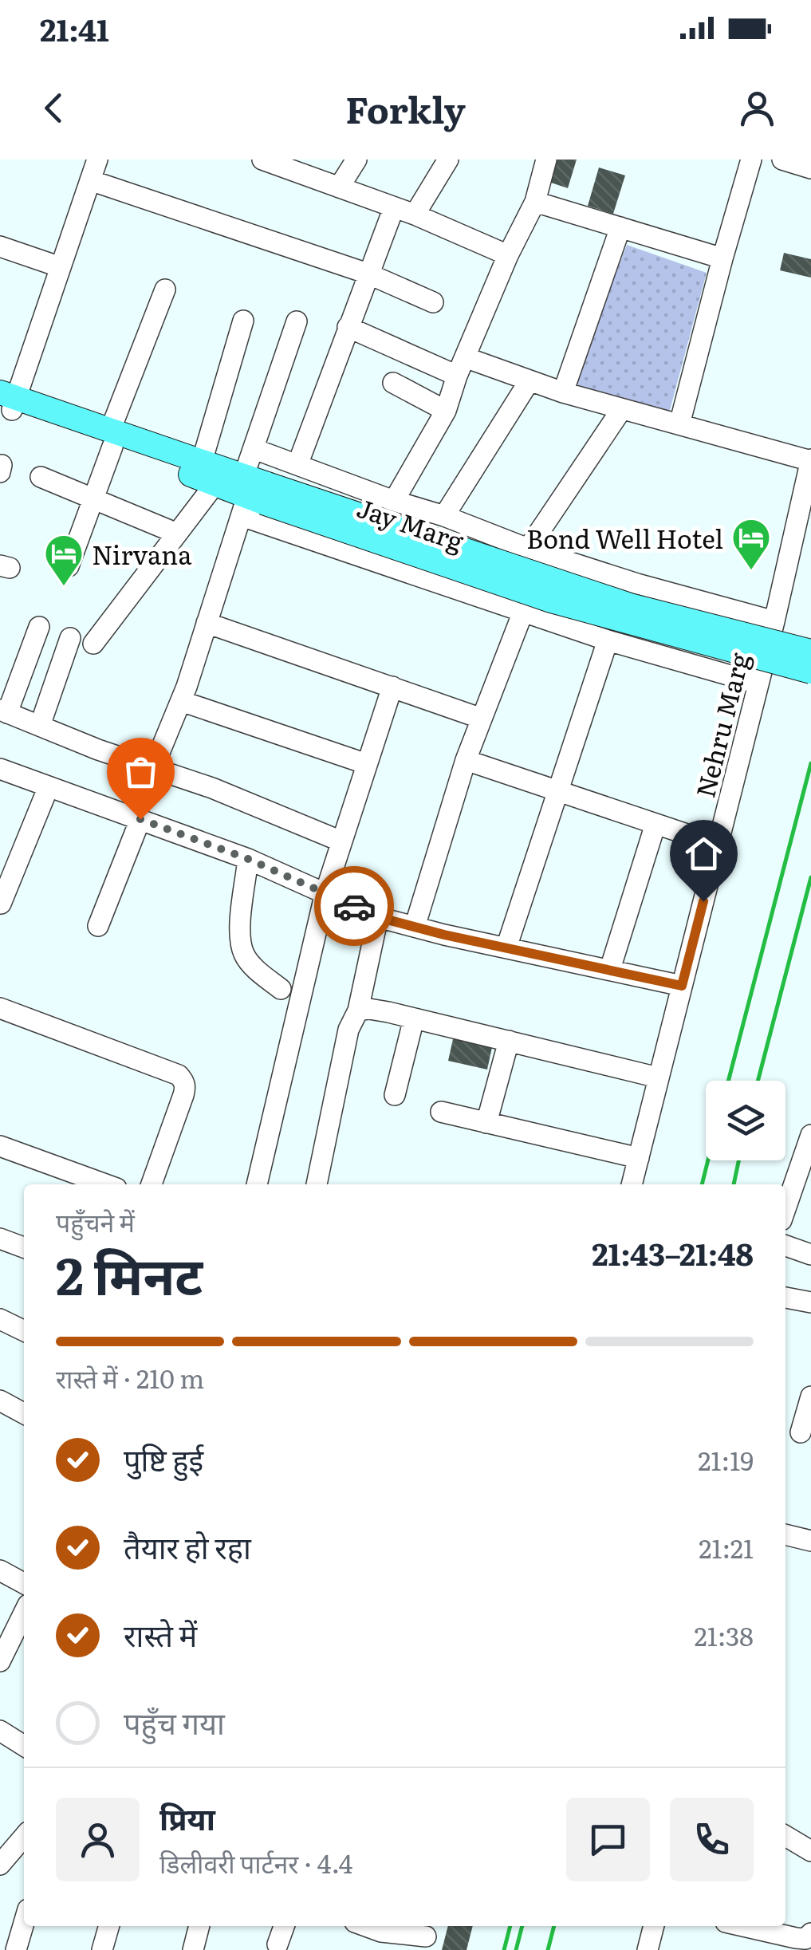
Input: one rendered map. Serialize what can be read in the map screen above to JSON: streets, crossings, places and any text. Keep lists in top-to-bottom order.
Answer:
{
  "streets": {
    "main road": ["Jay Marg"],
    "street": ["Nehru Marg"]
  },
  "places": {
    "hotel": ["Bond Well Hotel", "Nirvana"]
  },
  "page": {
    "status": "21:41",
    "header": "Forkly",
    "heading": ["2 मिनट", "पहुँचने में", "21:43–21:48"],
    "panel": ["प्रिया", "डिलीवरी पार्टनर · 4.4"],
    "bar": "रास्ते में · 210 m",
    "list": [
      ["पुष्टि हुई", "21:19"],
      ["तैयार हो रहा", "21:21"],
      ["रास्ते में", "21:38"],
      "पहुँच गया"
    ]
  }
}
